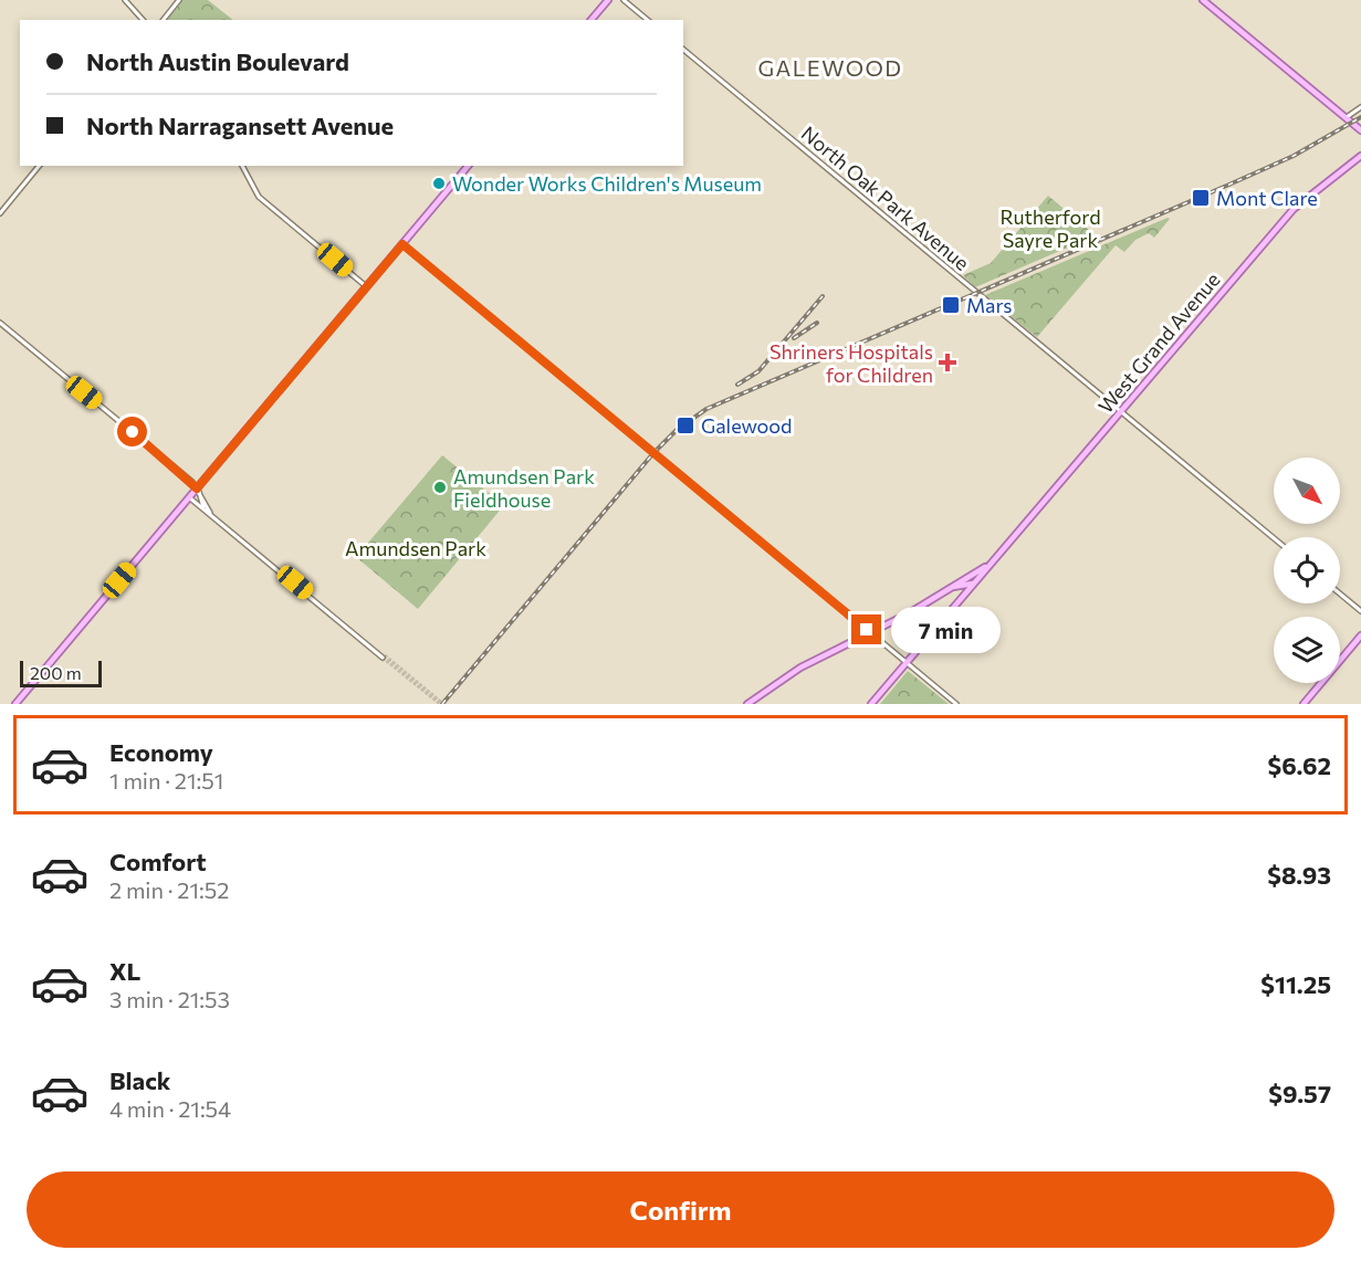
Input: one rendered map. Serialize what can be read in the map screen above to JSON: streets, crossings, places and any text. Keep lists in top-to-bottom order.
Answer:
{
  "streets": {
    "main road": ["West Grand Avenue"],
    "street": ["North Oak Park Avenue"]
  },
  "crossings": [
    ["North Oak Park Avenue", "West Grand Avenue"]
  ],
  "districts": ["GALEWOOD"],
  "parks": ["Rutherford Sayre Park", "Amundsen Park"],
  "places": {
    "other": ["Wonder Works Children's Museum", "Amundsen Park Fieldhouse"],
    "transit": ["Mont Clare", "Mars", "Galewood"],
    "health": ["Shriners Hospitals for Children"]
  },
  "scale_bar": "200 m",
  "north": "bottom right",
  "page": {
    "banner": ["North Austin Boulevard", "North Narragansett Avenue"],
    "bubble": "7 min",
    "scale": "200 m",
    "list": [
      {
        "name": "Economy",
        "note": "1 min · 21:51",
        "value": "$6.62"
      },
      {
        "name": "Comfort",
        "note": "2 min · 21:52",
        "value": "$8.93"
      },
      {
        "name": "XL",
        "note": "3 min · 21:53",
        "value": "$11.25"
      },
      {
        "name": "Black",
        "note": "4 min · 21:54",
        "value": "$9.57"
      }
    ],
    "buttons": "Confirm"
  }
}
